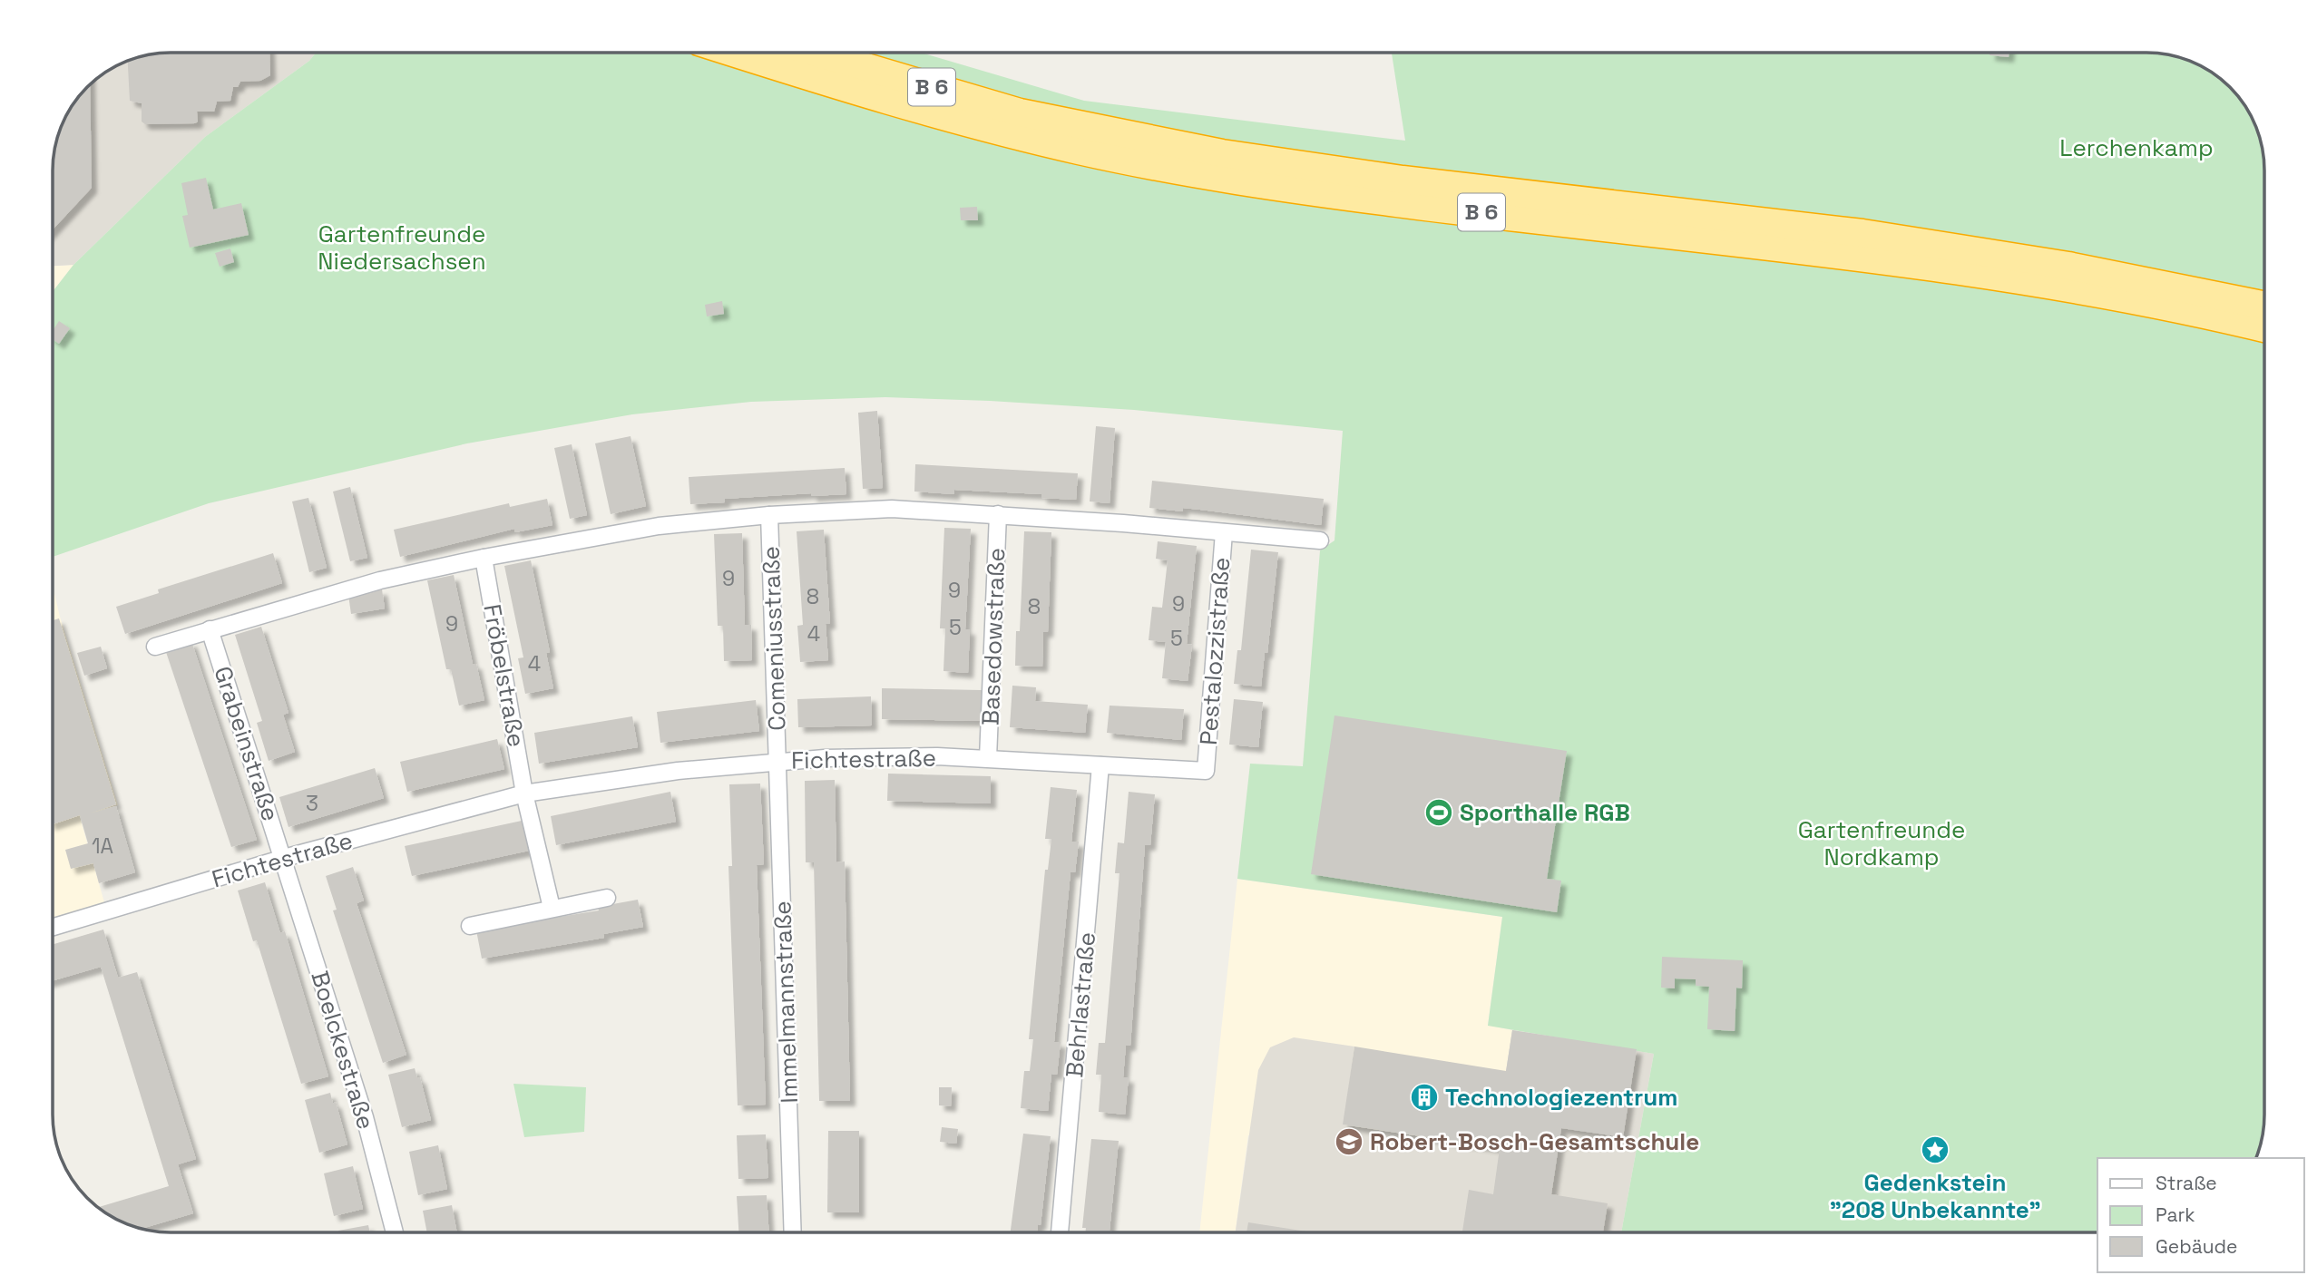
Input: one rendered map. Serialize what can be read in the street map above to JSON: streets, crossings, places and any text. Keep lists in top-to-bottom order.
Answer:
{
  "streets": {
    "highway": ["B 6"],
    "street": [
      "Basedowstraße",
      "Comeniusstraße",
      "Pestalozzistraße",
      "Fröbelstraße",
      "Grabeinstraße",
      "Fichtestraße",
      "Immelmannstraße",
      "Behrlastraße",
      "Boelckestraße"
    ]
  },
  "crossings": [
    ["Basedowstraße", "Comeniusstraße"],
    ["Basedowstraße", "Pestalozzistraße"],
    ["Basedowstraße", "Fichtestraße"],
    ["Comeniusstraße", "Fröbelstraße"],
    ["Comeniusstraße", "Fichtestraße"],
    ["Comeniusstraße", "Immelmannstraße"],
    ["Pestalozzistraße", "Fichtestraße"],
    ["Fröbelstraße", "Fichtestraße"],
    ["Grabeinstraße", "Fichtestraße"],
    ["Grabeinstraße", "Boelckestraße"],
    ["Fichtestraße", "Immelmannstraße"],
    ["Fichtestraße", "Behrlastraße"],
    ["Fichtestraße", "Boelckestraße"]
  ],
  "parks": ["Lerchenkamp", "Gartenfreunde Niedersachsen", "Gartenfreunde Nordkamp"],
  "places": {
    "sports": ["Sporthalle RGB"],
    "building": ["Technologiezentrum"],
    "school or university": ["Robert-Bosch-Gesamtschule"],
    "place": ["Gedenkstein \"208 Unbekannte\""]
  },
  "house_numbers": [
    "9",
    "9",
    "8",
    "9",
    "8",
    "9",
    "5",
    "4",
    "5",
    "4",
    "3",
    "1A"
  ],
  "legend": ["Straße", "Park", "Gebäude"]
}
